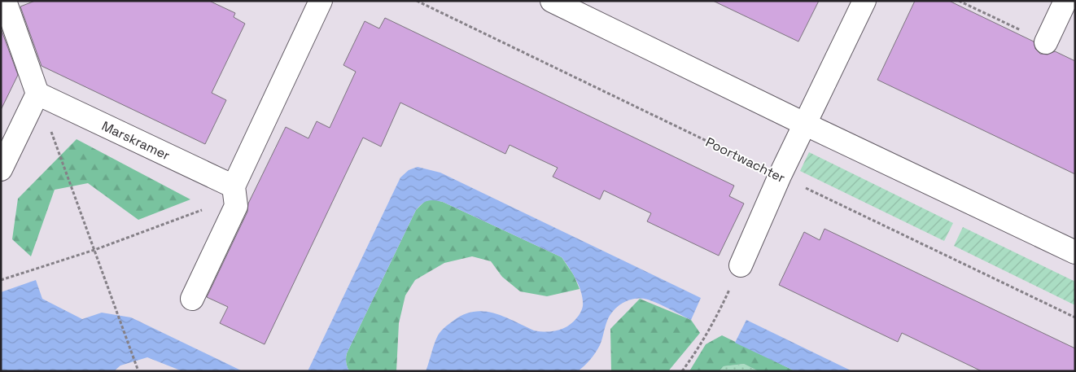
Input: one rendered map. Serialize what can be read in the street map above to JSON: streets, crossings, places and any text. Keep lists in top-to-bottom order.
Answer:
{
  "streets": {
    "street": ["Marskramer"],
    "path": ["Poortwachter"]
  }
}
